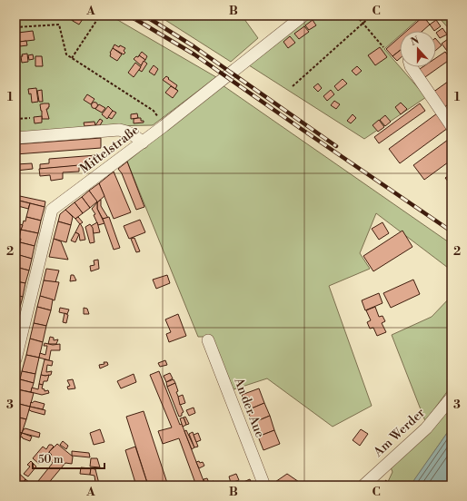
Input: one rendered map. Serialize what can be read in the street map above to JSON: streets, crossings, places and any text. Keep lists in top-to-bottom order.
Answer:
{
  "streets": {
    "street": ["Mittelstraße", "An der Aue", "Am Werder"]
  },
  "scale_bar": "50 m",
  "north": "top",
  "grid": {
    "columns": ["A", "B", "C"],
    "rows": ["1", "2", "3"]
  }
}
